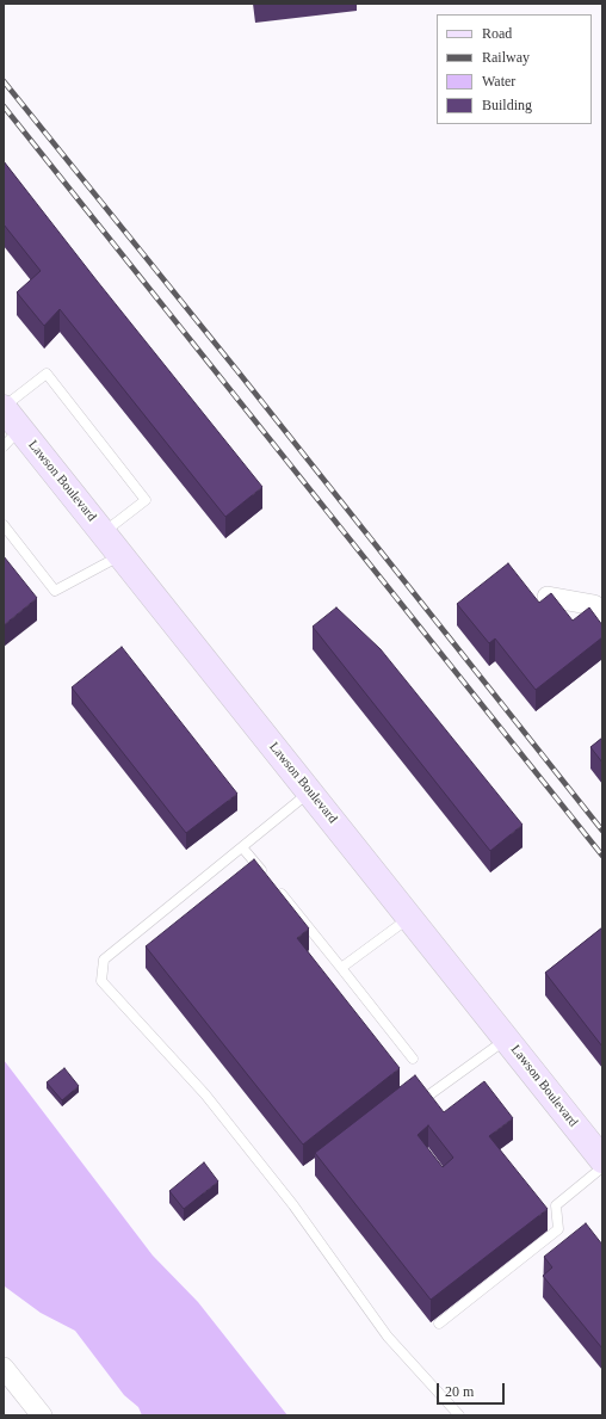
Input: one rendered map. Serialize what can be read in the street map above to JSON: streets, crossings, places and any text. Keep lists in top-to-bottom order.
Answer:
{
  "streets": {
    "main road": ["Lawson Boulevard"]
  },
  "legend": [
    "Road",
    "Railway",
    "Water",
    "Building"
  ],
  "scale_bar": "20 m"
}
